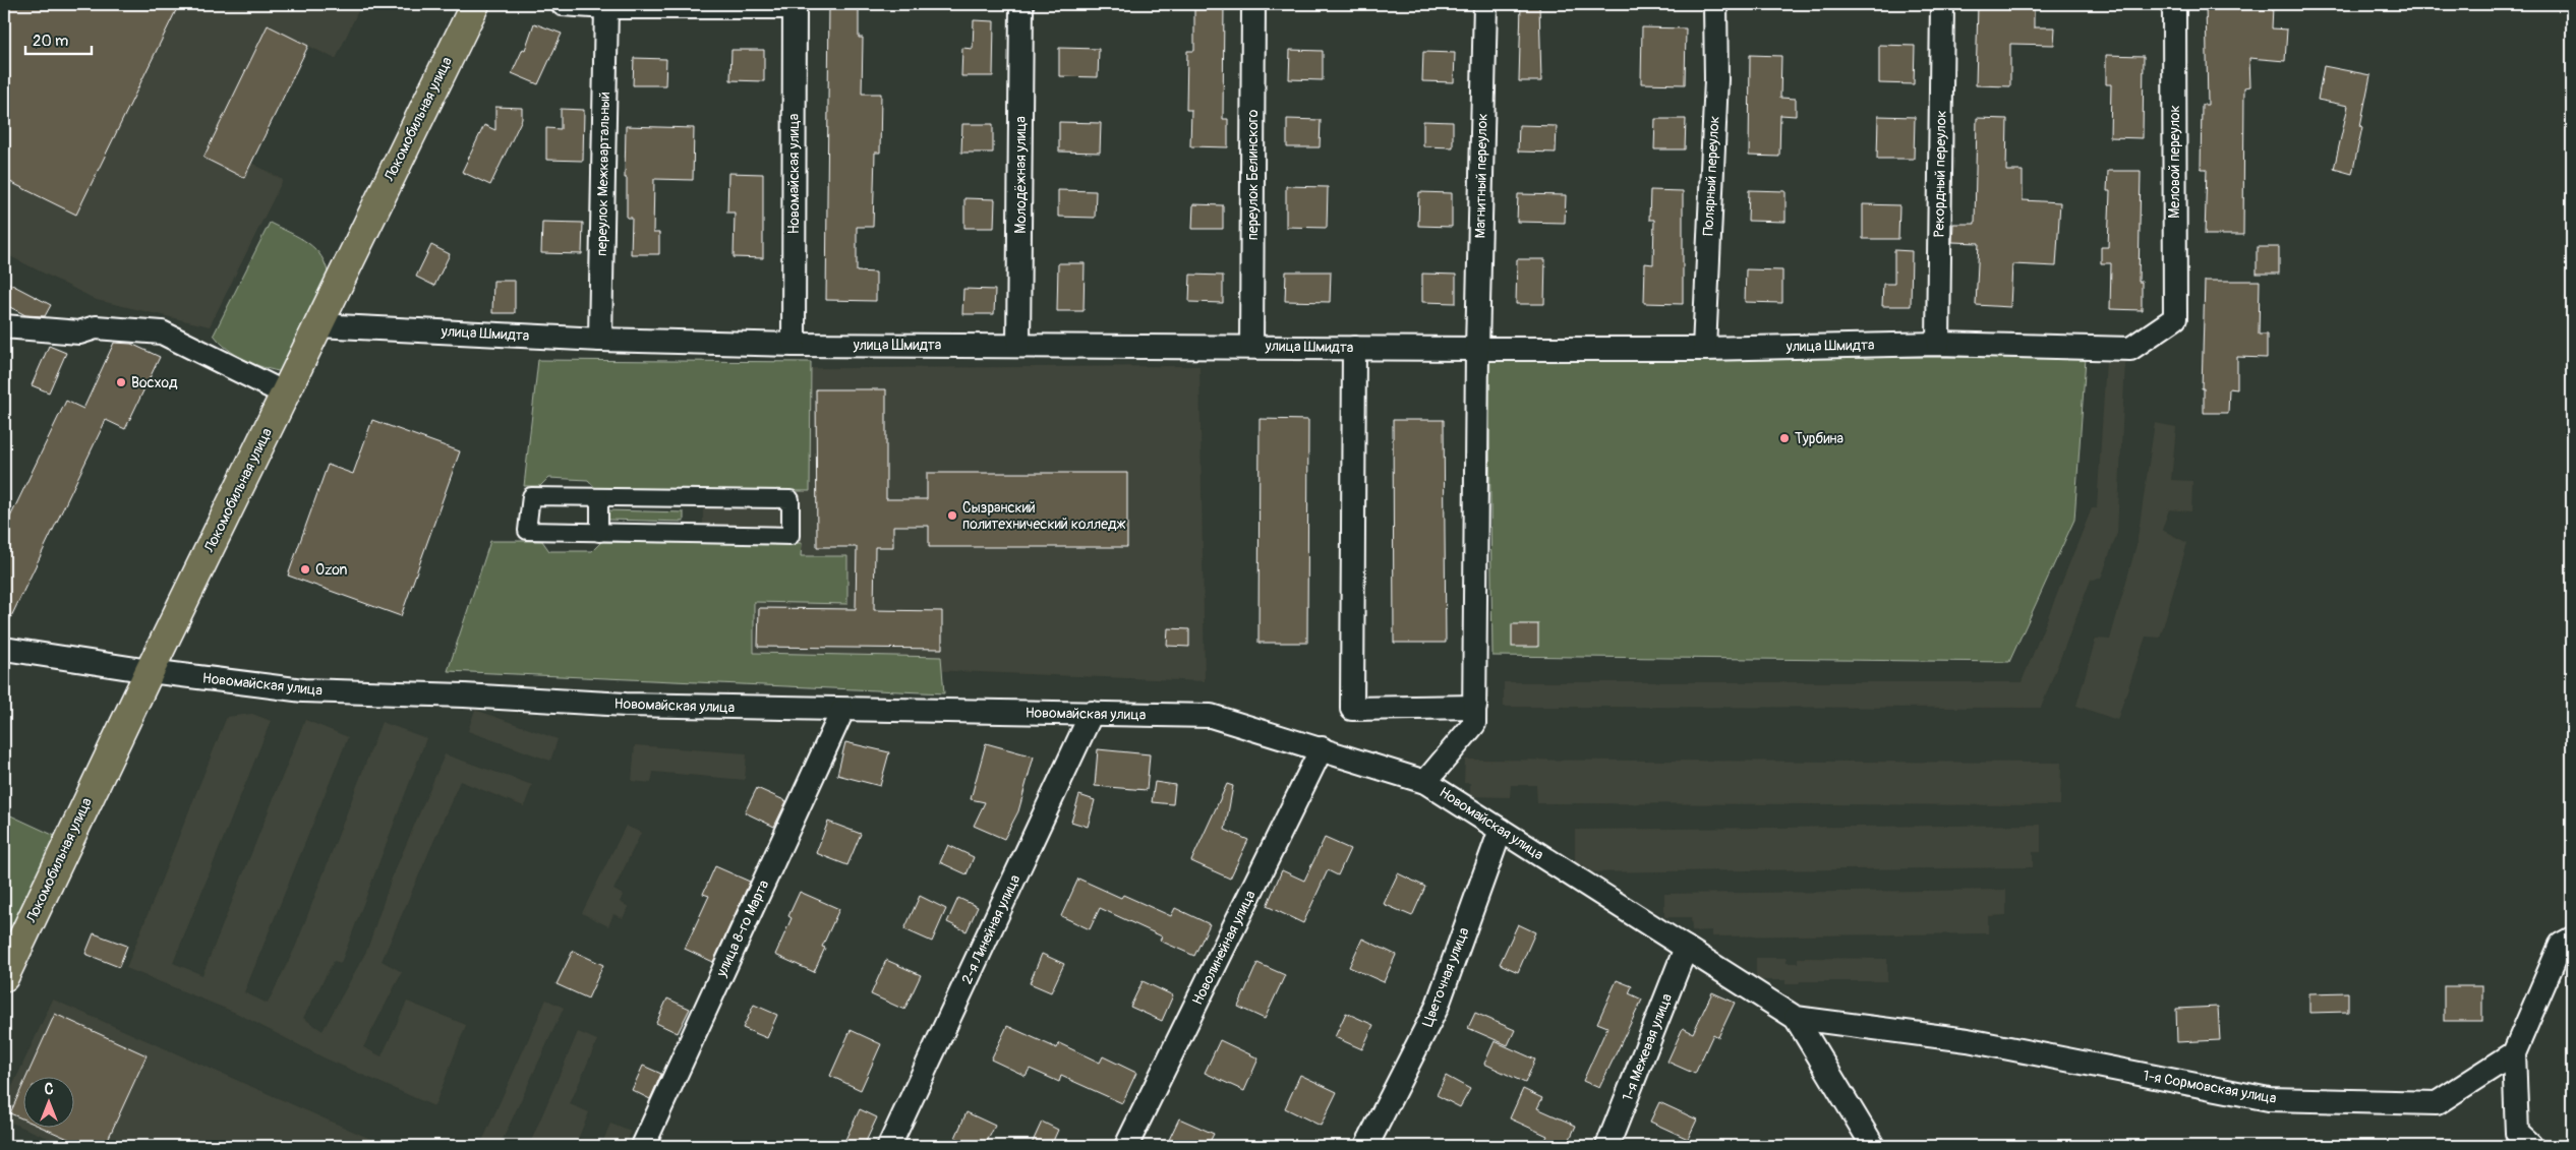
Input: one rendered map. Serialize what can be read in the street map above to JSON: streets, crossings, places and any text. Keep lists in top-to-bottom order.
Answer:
{
  "streets": {
    "main road": ["Локомобильная улица"],
    "street": [
      "Меловой переулок",
      "переулок Межквартальный",
      "Новомайская улица",
      "Рекордный переулок",
      "Молодёжная улица",
      "переулок Белинского",
      "Магнитный переулок",
      "Полярный переулок",
      "улица Шмидта",
      "улица 8-го Марта",
      "2-я Линейная улица",
      "Новолинейная улица",
      "Цветочная улица",
      "1-я Межевая улица",
      "1-я Сормовская улица"
    ]
  },
  "crossings": [
    ["Локомобильная улица", "Новомайская улица"],
    ["Локомобильная улица", "улица Шмидта"],
    ["Меловой переулок", "улица Шмидта"],
    ["переулок Межквартальный", "улица Шмидта"],
    ["Новомайская улица", "улица Шмидта"],
    ["Новомайская улица", "улица 8-го Марта"],
    ["Новомайская улица", "2-я Линейная улица"],
    ["Новомайская улица", "Новолинейная улица"],
    ["Новомайская улица", "Цветочная улица"],
    ["Новомайская улица", "1-я Межевая улица"],
    ["Новомайская улица", "1-я Сормовская улица"],
    ["Рекордный переулок", "улица Шмидта"],
    ["Молодёжная улица", "улица Шмидта"],
    ["переулок Белинского", "улица Шмидта"],
    ["Магнитный переулок", "улица Шмидта"],
    ["Полярный переулок", "улица Шмидта"]
  ],
  "places": [
    "Восход",
    "Турбина",
    "Сызранский политехнический колледж",
    "Ozon"
  ],
  "scale_bar": "20 m",
  "north": "top"
}
